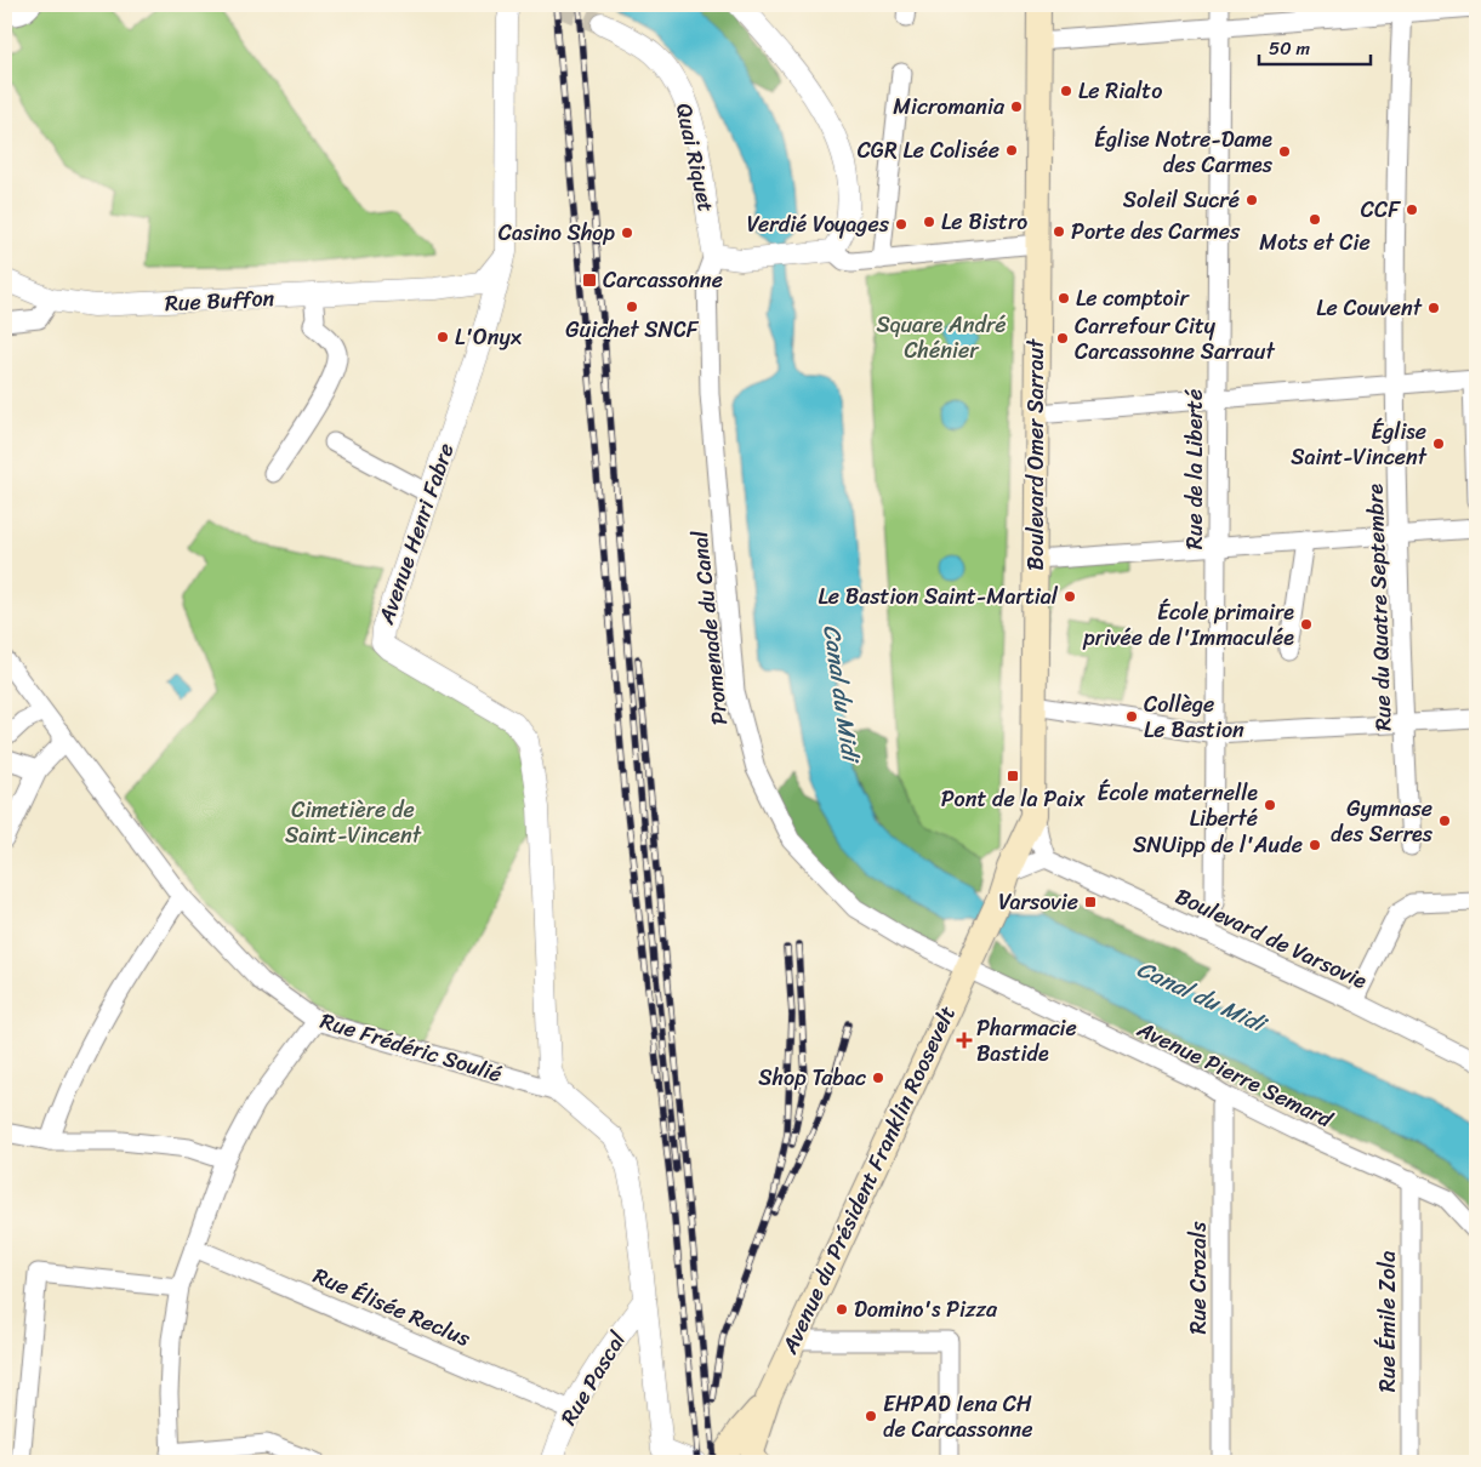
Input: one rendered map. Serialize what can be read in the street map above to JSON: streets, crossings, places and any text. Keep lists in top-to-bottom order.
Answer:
{
  "streets": {
    "main road": ["Boulevard Omer Sarraut", "Avenue du Président Franklin Roosevelt"],
    "street": [
      "Quai Riquet",
      "Rue Buffon",
      "Rue de la Liberté",
      "Avenue Henri Fabre",
      "Rue du Quatre Septembre",
      "Promenade du Canal",
      "Boulevard de Varsovie",
      "Rue Frédéric Soulié",
      "Avenue Pierre Semard",
      "Rue Crozals",
      "Rue Élisée Reclus",
      "Rue Émile Zola",
      "Rue Pascal"
    ]
  },
  "crossings": [
    ["Quai Riquet", "Promenade du Canal"],
    ["Rue Buffon", "Avenue Henri Fabre"],
    ["Boulevard Omer Sarraut", "Promenade du Canal"],
    ["Boulevard Omer Sarraut", "Avenue Pierre Semard"],
    ["Boulevard Omer Sarraut", "Avenue du Président Franklin Roosevelt"],
    ["Rue de la Liberté", "Boulevard de Varsovie"],
    ["Avenue Henri Fabre", "Rue Frédéric Soulié"],
    ["Promenade du Canal", "Avenue Pierre Semard"],
    ["Promenade du Canal", "Avenue du Président Franklin Roosevelt"],
    ["Rue Frédéric Soulié", "Rue Pascal"],
    ["Avenue Pierre Semard", "Avenue du Président Franklin Roosevelt"],
    ["Avenue Pierre Semard", "Rue Crozals"],
    ["Avenue Pierre Semard", "Rue Émile Zola"],
    ["Rue Élisée Reclus", "Rue Pascal"]
  ],
  "water": ["Canal du Midi"],
  "parks": ["Square André Chénier", "Cimetière de Saint-Vincent"],
  "places": {
    "other": [
      "Le Rialto",
      "Micromania",
      "CGR Le Colisée",
      "Église Notre-Dame des Carmes",
      "Soleil Sucré",
      "CCF",
      "Mots et Cie",
      "Le Bistro",
      "Verdié Voyages",
      "Porte des Carmes",
      "Casino Shop",
      "Le comptoir",
      "Guichet SNCF",
      "Le Couvent",
      "L'Onyx",
      "Carrefour City Carcassonne Sarraut",
      "Église Saint-Vincent",
      "Le Bastion Saint-Martial",
      "École primaire privée de l'Immaculée",
      "Collège Le Bastion",
      "École maternelle Liberté",
      "Gymnase des Serres",
      "SNUipp de l'Aude",
      "Shop Tabac",
      "Domino's Pizza",
      "EHPAD Iena CH de Carcassonne"
    ],
    "transit": ["Carcassonne", "Pont de la Paix", "Varsovie"],
    "health": ["Pharmacie Bastide"]
  },
  "scale_bar": "50 m"
}
